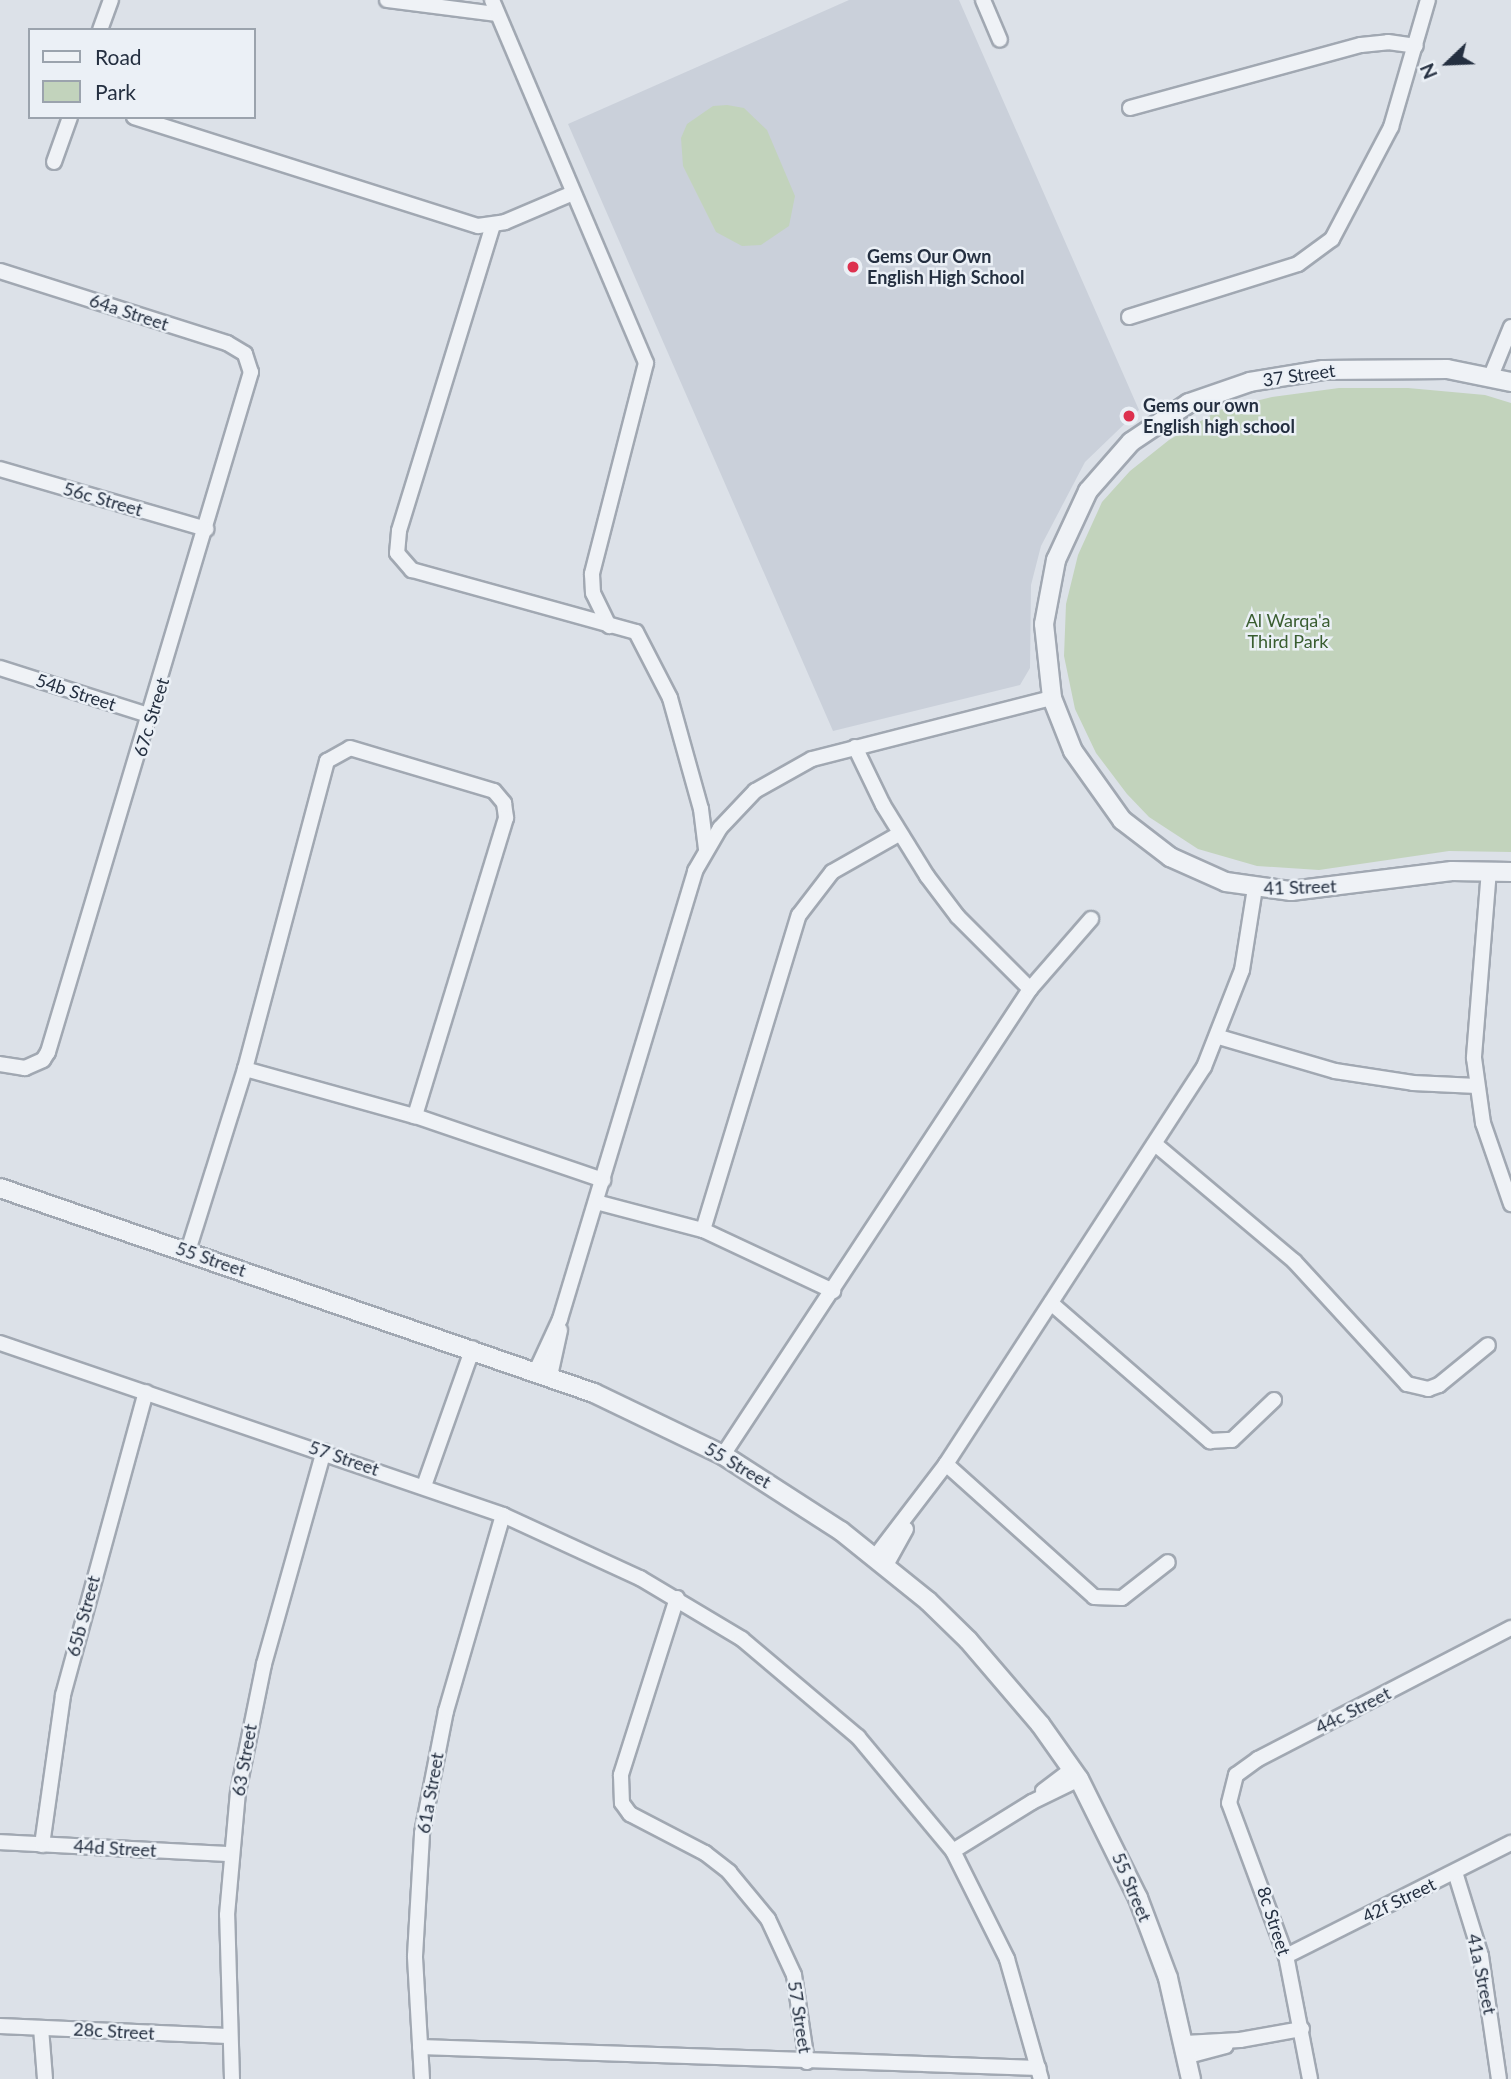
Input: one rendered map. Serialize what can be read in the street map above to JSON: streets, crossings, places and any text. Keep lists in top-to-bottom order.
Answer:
{
  "streets": {
    "street": [
      "64a Street",
      "37 Street",
      "56c Street",
      "54b Street",
      "67c Street",
      "41 Street",
      "55 Street",
      "57 Street",
      "65b Street",
      "44c Street",
      "63 Street",
      "61a Street",
      "44d Street",
      "42f Street",
      "8c Street",
      "41a Street",
      "28c Street"
    ]
  },
  "crossings": [
    ["64a Street", "67c Street"],
    ["37 Street", "41 Street"],
    ["56c Street", "67c Street"],
    ["54b Street", "67c Street"],
    ["57 Street", "65b Street"],
    ["57 Street", "63 Street"],
    ["57 Street", "61a Street"],
    ["65b Street", "44d Street"],
    ["44c Street", "8c Street"],
    ["63 Street", "44d Street"],
    ["63 Street", "28c Street"],
    ["42f Street", "8c Street"],
    ["42f Street", "41a Street"]
  ],
  "parks": ["Al Warqa'a Third Park"],
  "places": ["Gems Our Own English High School", "Gems our own English high school"],
  "legend": ["Road", "Park"],
  "north": "bottom left"
}
